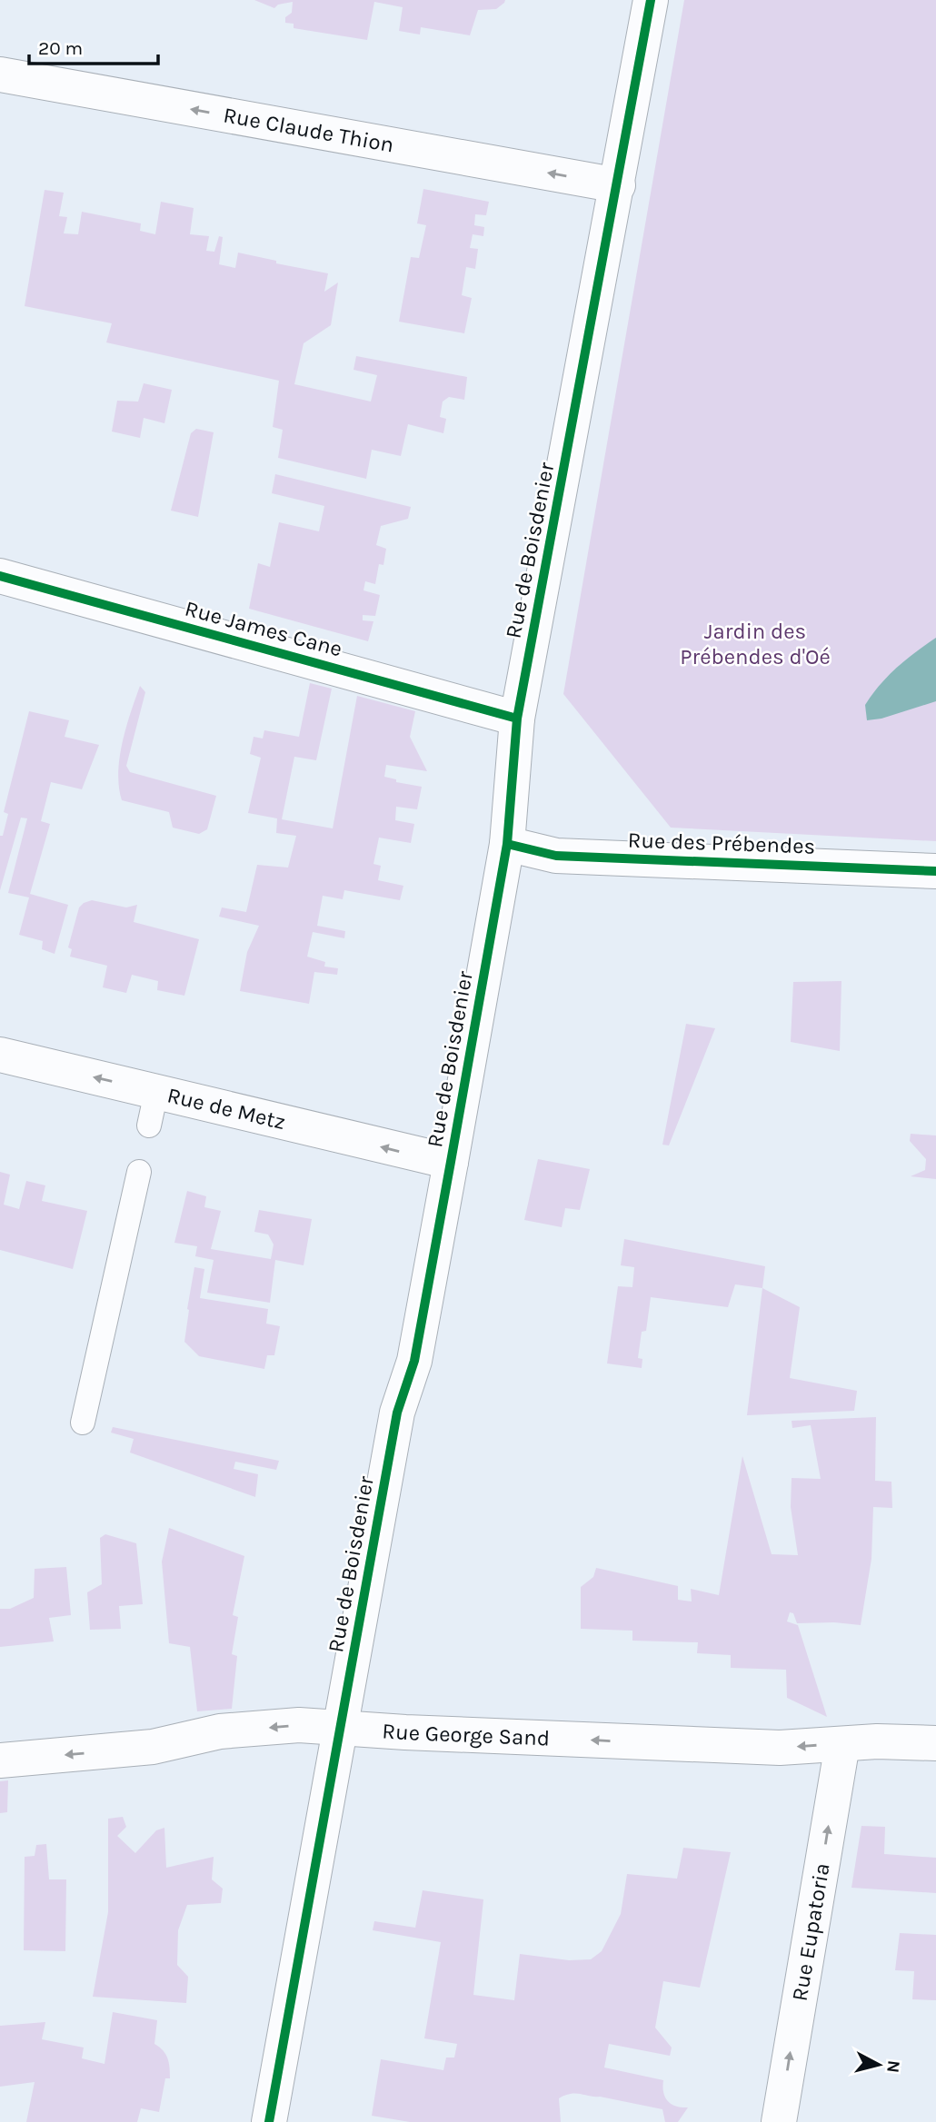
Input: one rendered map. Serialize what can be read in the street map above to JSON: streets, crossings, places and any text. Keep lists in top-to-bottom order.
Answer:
{
  "streets": {
    "street": [
      "Rue Claude Thion",
      "Rue de Boisdenier",
      "Rue James Cane",
      "Rue des Prébendes",
      "Rue de Metz",
      "Rue George Sand",
      "Rue Eupatoria"
    ]
  },
  "crossings": [
    ["Rue Claude Thion", "Rue de Boisdenier"],
    ["Rue de Boisdenier", "Rue James Cane"],
    ["Rue de Boisdenier", "Rue des Prébendes"],
    ["Rue de Boisdenier", "Rue de Metz"],
    ["Rue de Boisdenier", "Rue George Sand"],
    ["Rue George Sand", "Rue Eupatoria"]
  ],
  "one_way": [
    "Rue Claude Thion",
    "Rue de Metz",
    "Rue George Sand",
    "Rue Eupatoria"
  ],
  "parks": ["Jardin des Prébendes d'Oé"],
  "scale_bar": "20 m",
  "north": "right"
}
